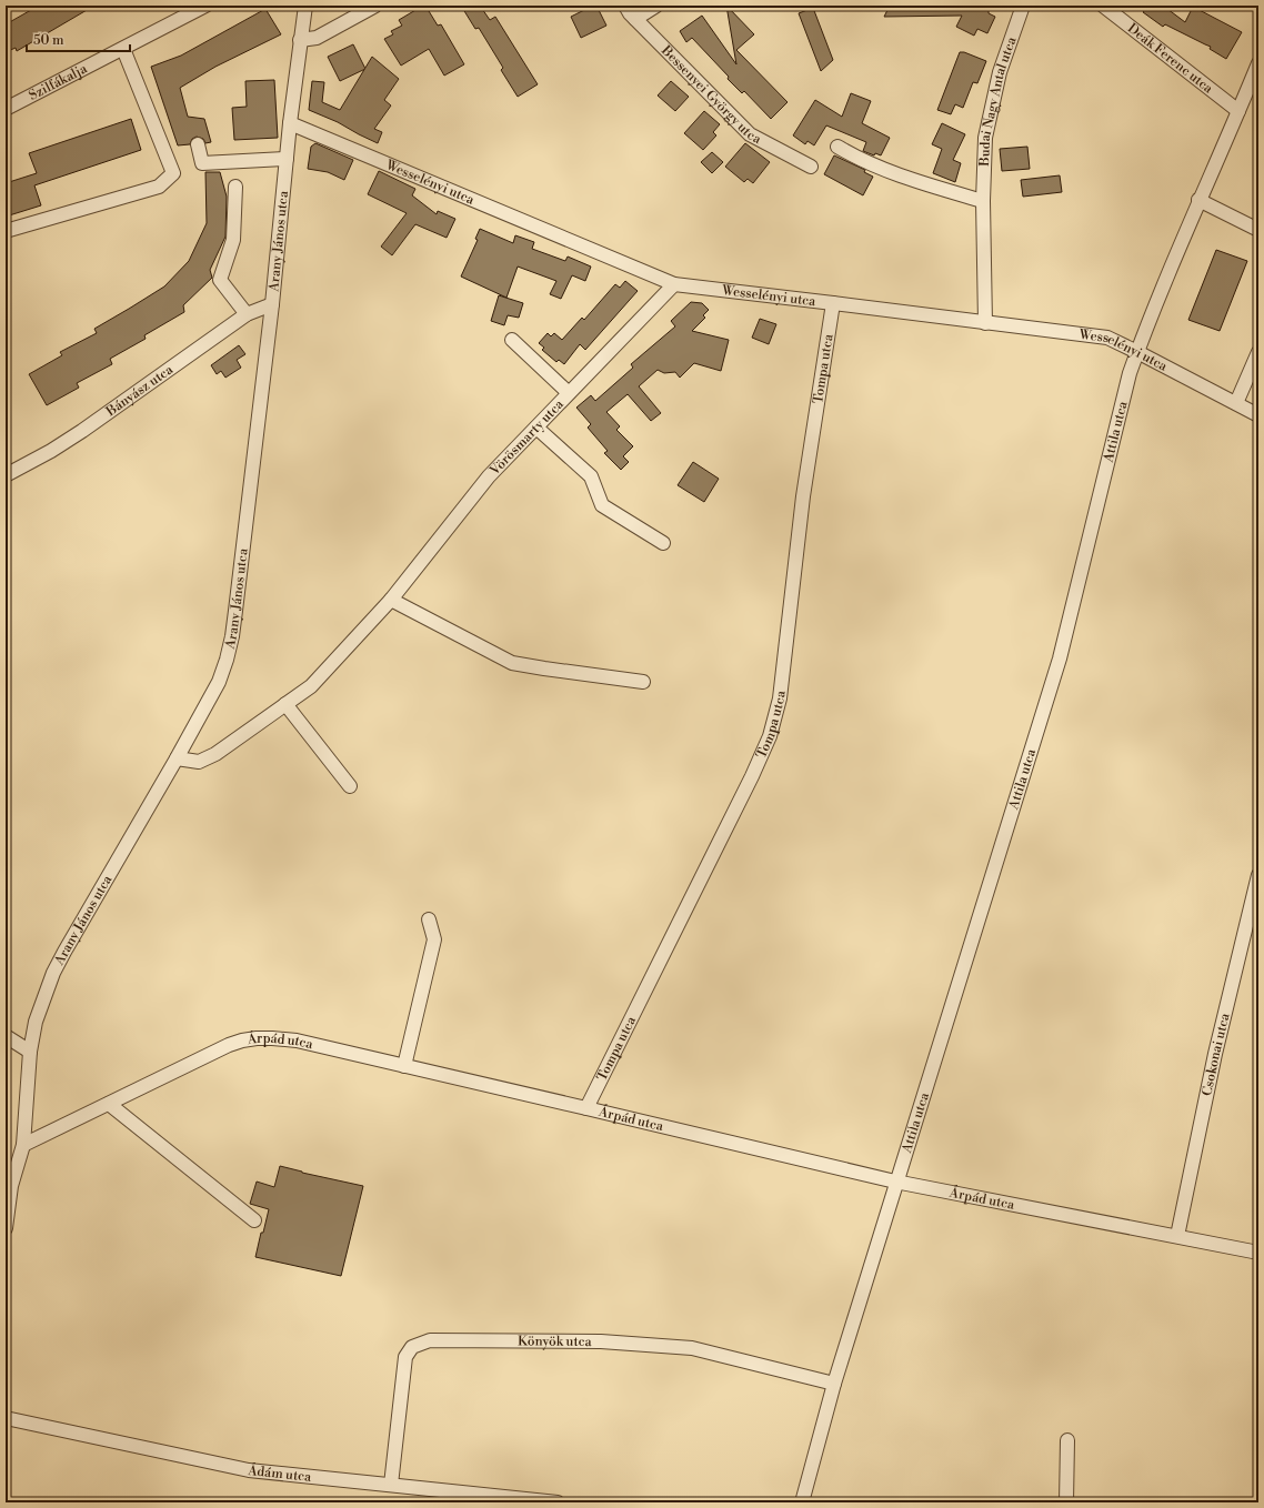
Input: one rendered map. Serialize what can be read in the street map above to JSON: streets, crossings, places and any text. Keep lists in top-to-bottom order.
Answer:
{
  "streets": {
    "street": [
      "Deák Ferenc utca",
      "Szilfákalja",
      "Bessenyei György utca",
      "Budai Nagy Antal utca",
      "Wesselényi utca",
      "Arany János utca",
      "Tompa utca",
      "Bányász utca",
      "Attila utca",
      "Vörösmarty utca",
      "Árpád utca",
      "Csokonai utca",
      "Könyök utca",
      "Ádám utca"
    ]
  },
  "crossings": [
    ["Deák Ferenc utca", "Attila utca"],
    ["Budai Nagy Antal utca", "Wesselényi utca"],
    ["Wesselényi utca", "Arany János utca"],
    ["Wesselényi utca", "Tompa utca"],
    ["Wesselényi utca", "Attila utca"],
    ["Wesselényi utca", "Vörösmarty utca"],
    ["Arany János utca", "Bányász utca"],
    ["Arany János utca", "Vörösmarty utca"],
    ["Arany János utca", "Árpád utca"],
    ["Tompa utca", "Árpád utca"],
    ["Attila utca", "Árpád utca"],
    ["Attila utca", "Könyök utca"],
    ["Árpád utca", "Csokonai utca"],
    ["Könyök utca", "Ádám utca"]
  ],
  "scale_bar": "50 m"
}
